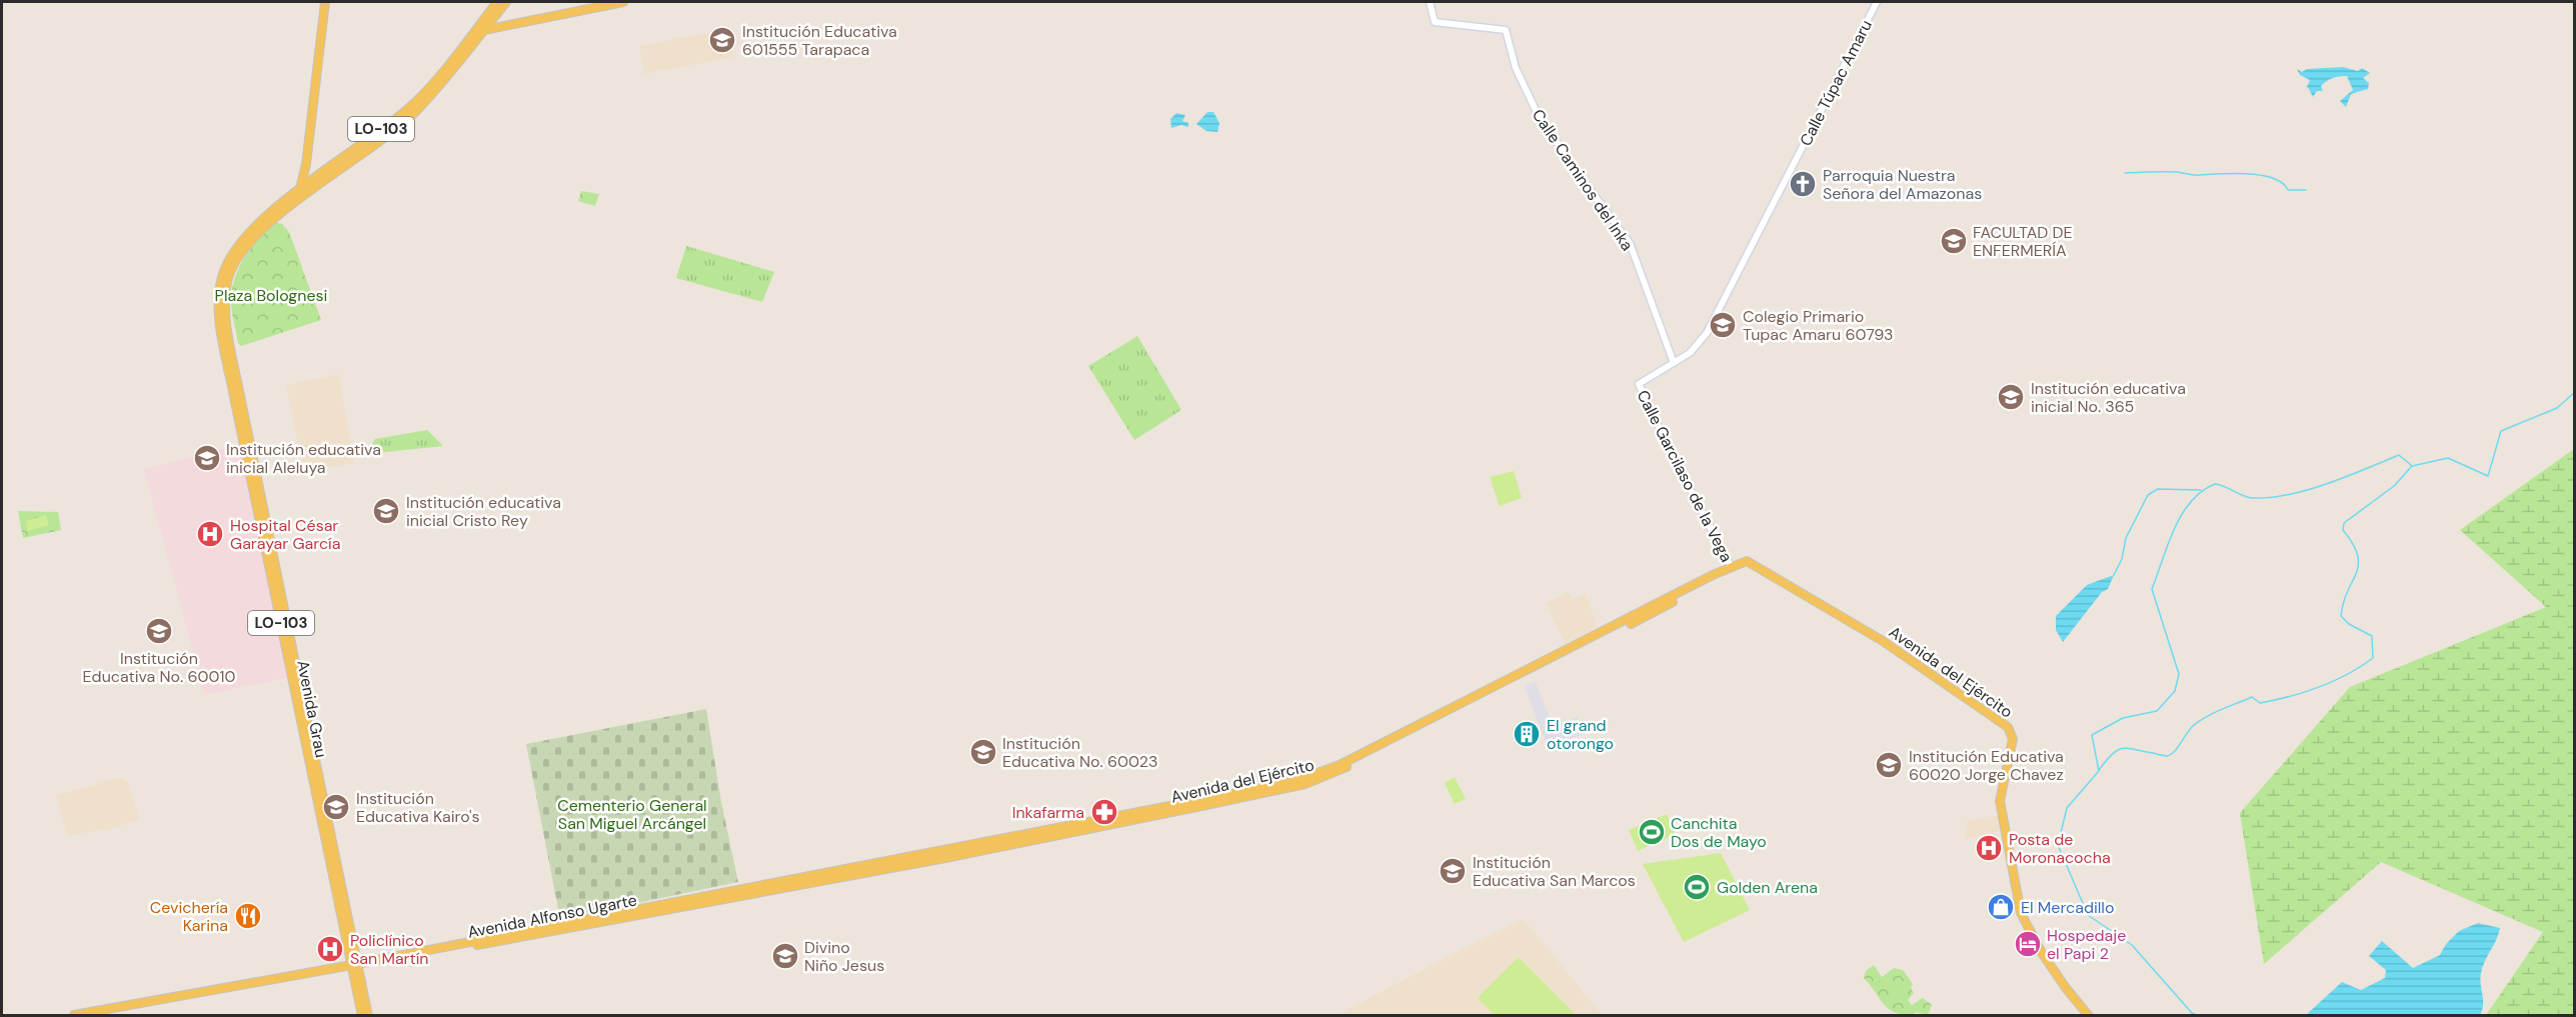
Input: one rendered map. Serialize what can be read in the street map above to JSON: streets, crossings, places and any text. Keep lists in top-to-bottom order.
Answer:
{
  "streets": {
    "main road": [
      "LO-103",
      "Avenida del Ejército",
      "Avenida Grau",
      "Avenida Alfonso Ugarte"
    ],
    "street": ["Calle Túpac Amaru", "Calle Caminos del Inka", "Calle Garcilaso de la Vega"]
  },
  "crossings": [
    ["Calle Túpac Amaru", "Calle Caminos del Inka"],
    ["Calle Túpac Amaru", "Calle Garcilaso de la Vega"],
    ["LO-103", "Avenida Grau"],
    ["Calle Garcilaso de la Vega", "Avenida del Ejército"],
    ["Avenida del Ejército", "Avenida Alfonso Ugarte"],
    ["Avenida Grau", "Avenida Alfonso Ugarte"]
  ],
  "parks": ["Plaza Bolognesi", "Cementerio General San Miguel Arcángel"],
  "places": {
    "school or university": [
      "Institución Educativa 601555 Tarapaca",
      "FACULTAD DE ENFERMERÍA",
      "Colegio Primario Tupac Amaru 60793",
      "Institución educativa inicial No. 365",
      "Institución educativa inicial Aleluya",
      "Institución educativa inicial Cristo Rey",
      "Institución Educativa No. 60010",
      "Institución Educativa No. 60023",
      "Institución Educativa 60020 Jorge Chavez",
      "Institución Educativa Kairo's",
      "Institución Educativa San Marcos",
      "Divino Niño Jesus"
    ],
    "church": ["Parroquia Nuestra Señora del Amazonas"],
    "hospital": ["Hospital César Garayar García", "Posta de Moronacocha", "Policlínico San Martín"],
    "building": ["El grand otorongo"],
    "pharmacy": ["Inkafarma"],
    "sports": ["Canchita Dos de Mayo", "Golden Arena"],
    "shop": ["El Mercadillo"],
    "restaurant": ["Cevichería Karina"],
    "hotel": ["Hospedaje el Papi 2"]
  }
}
